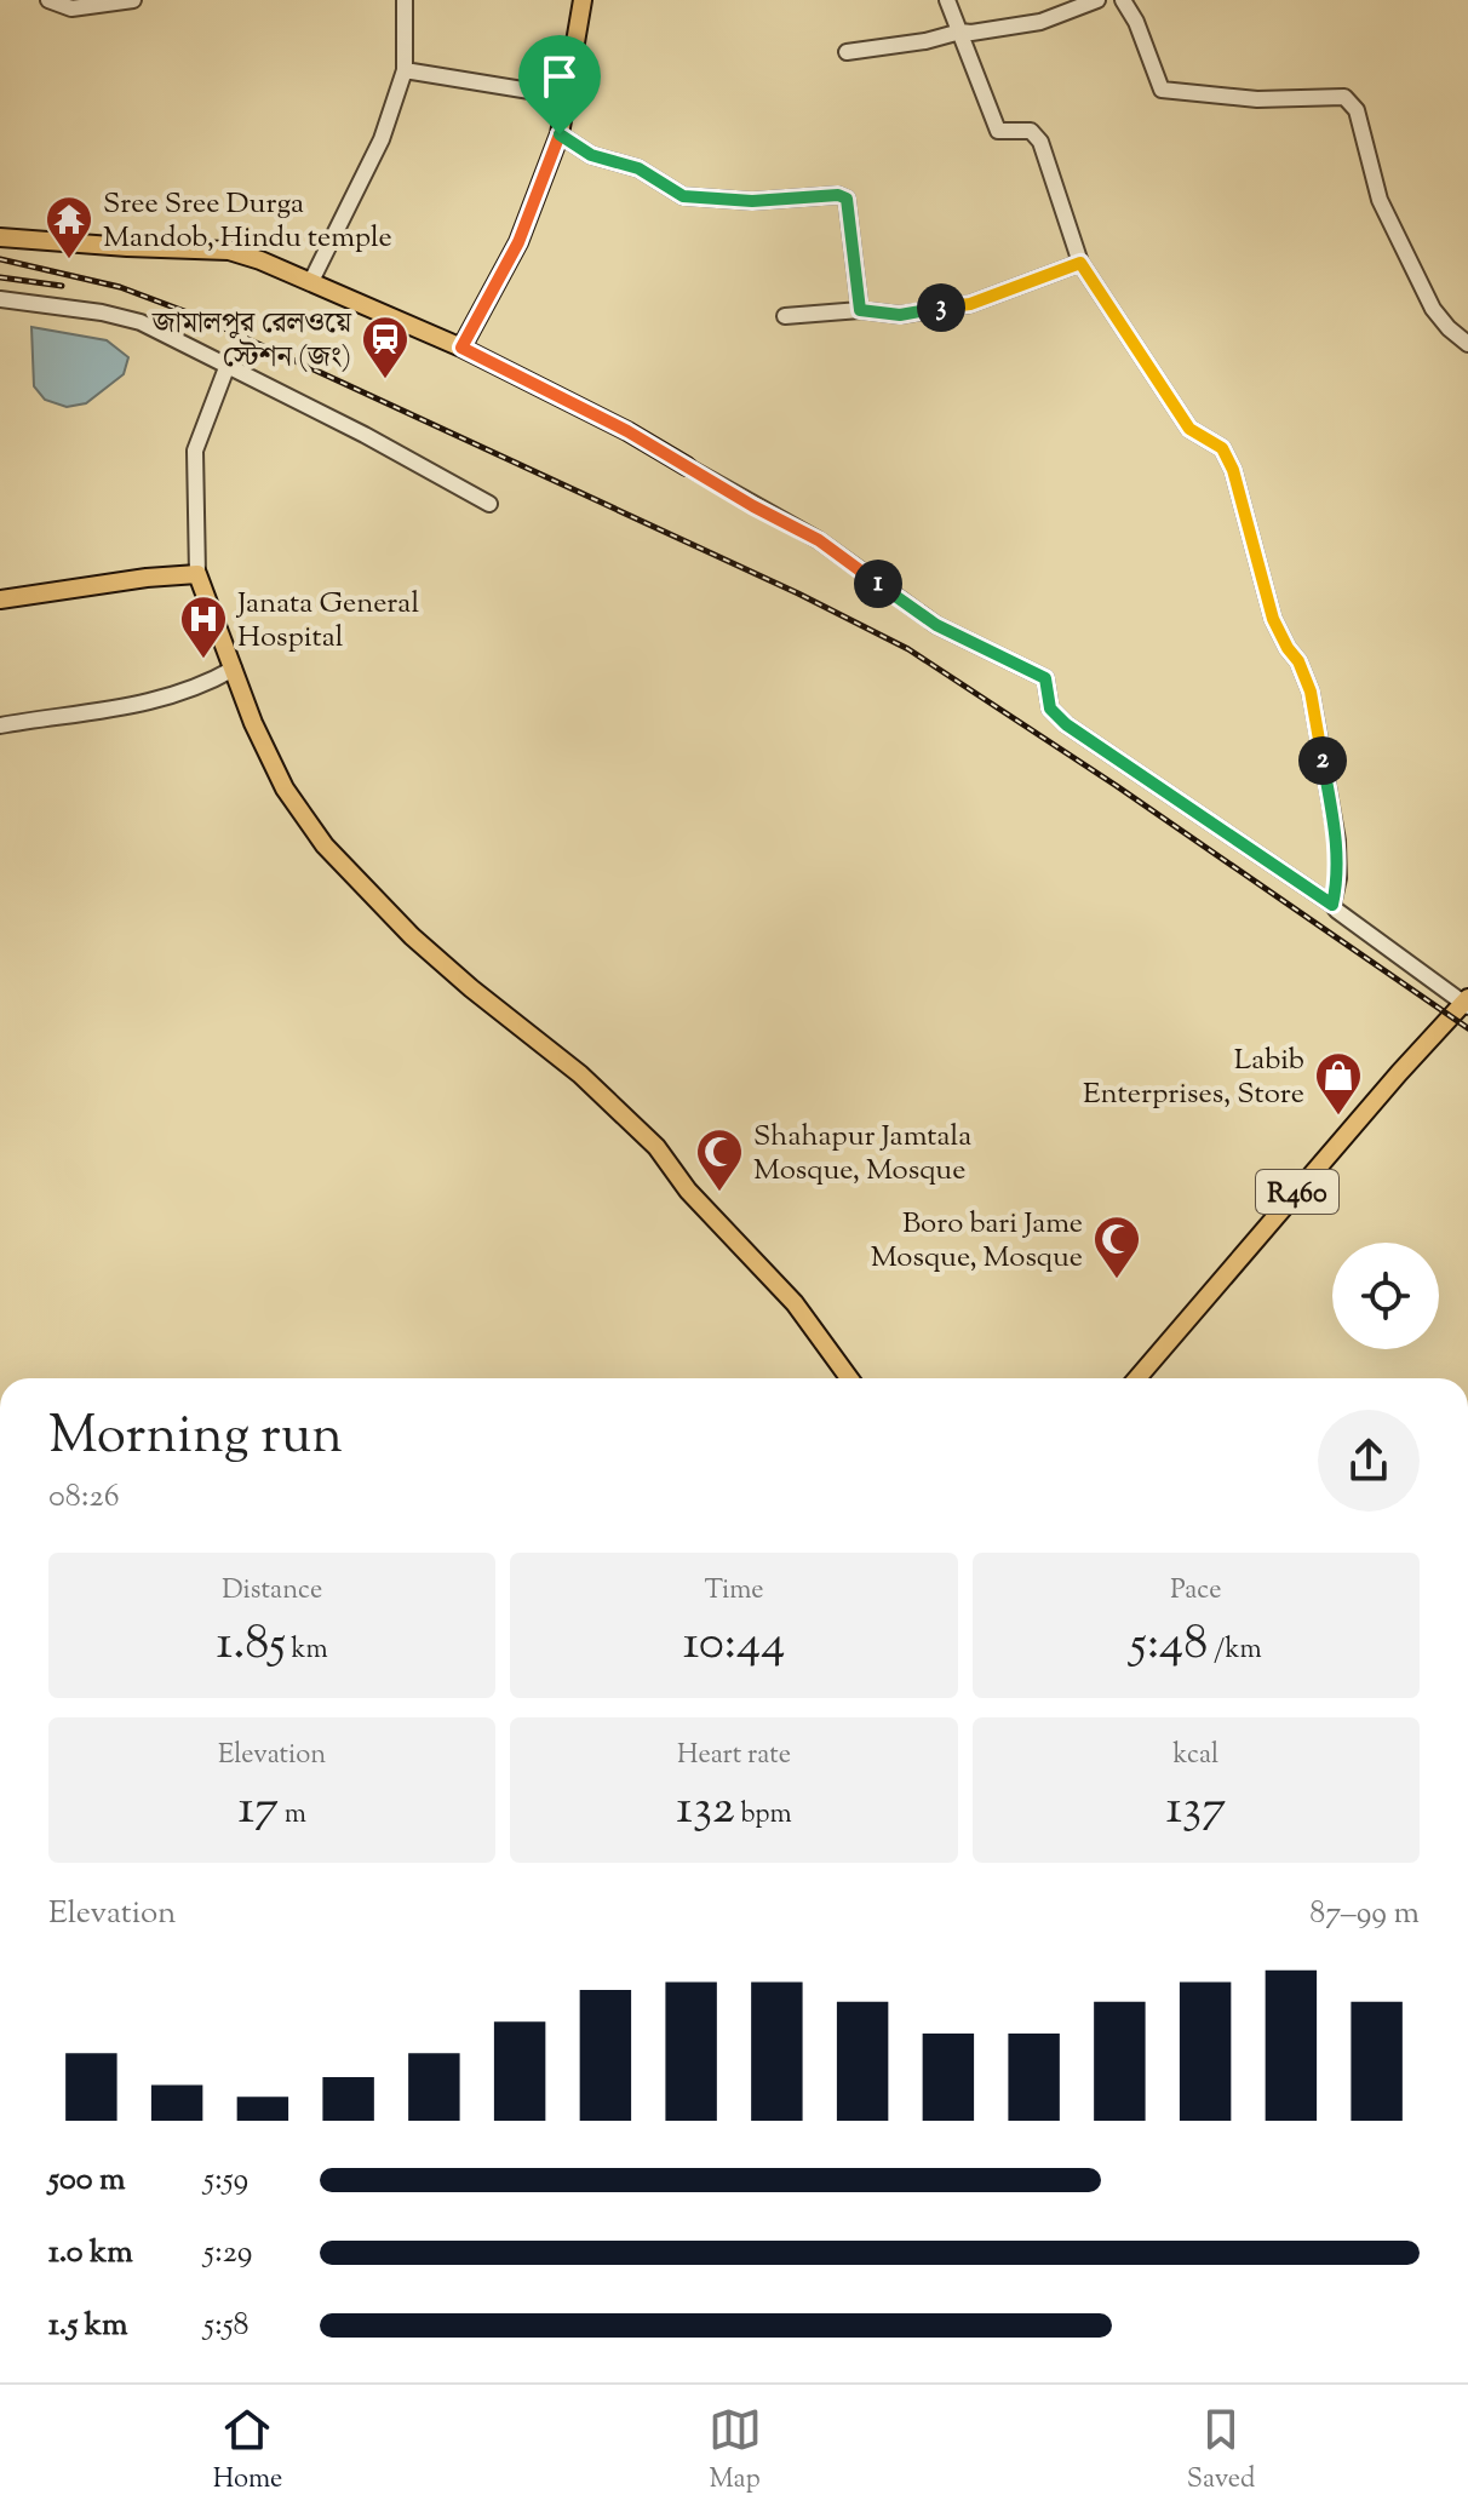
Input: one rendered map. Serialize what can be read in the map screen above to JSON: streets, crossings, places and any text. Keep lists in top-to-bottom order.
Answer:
{
  "streets": {
    "main road": ["R460"]
  },
  "places": {
    "temple": ["Sree Sree Durga Mandob, Hindu temple"],
    "station": ["জামালপুর রেলওয়ে স্টেশন (জং)"],
    "hospital": ["Janata General Hospital"],
    "shop": ["Labib Enterprises, Store"],
    "mosque": ["Shahapur Jamtala Mosque, Mosque", "Boro bari Jame Mosque, Mosque"]
  },
  "page": {
    "pins": ["3", "1", "2"],
    "heading": ["Morning run", "08:26"],
    "stats": [
      ["Distance", "1.85 km"],
      ["Time", "10:44"],
      ["Pace", "5:48 /km"],
      ["Elevation", "17 m"],
      ["Heart rate", "132 bpm"],
      ["kcal", "137"]
    ],
    "chart": ["Elevation", "87–99 m"],
    "list": [
      {
        "name": "500 m",
        "note": "5:59"
      },
      {
        "name": "1.0 km",
        "note": "5:29"
      },
      {
        "name": "1.5 km",
        "note": "5:58"
      }
    ],
    "tabs": ["Home", "Map", "Saved"]
  }
}
